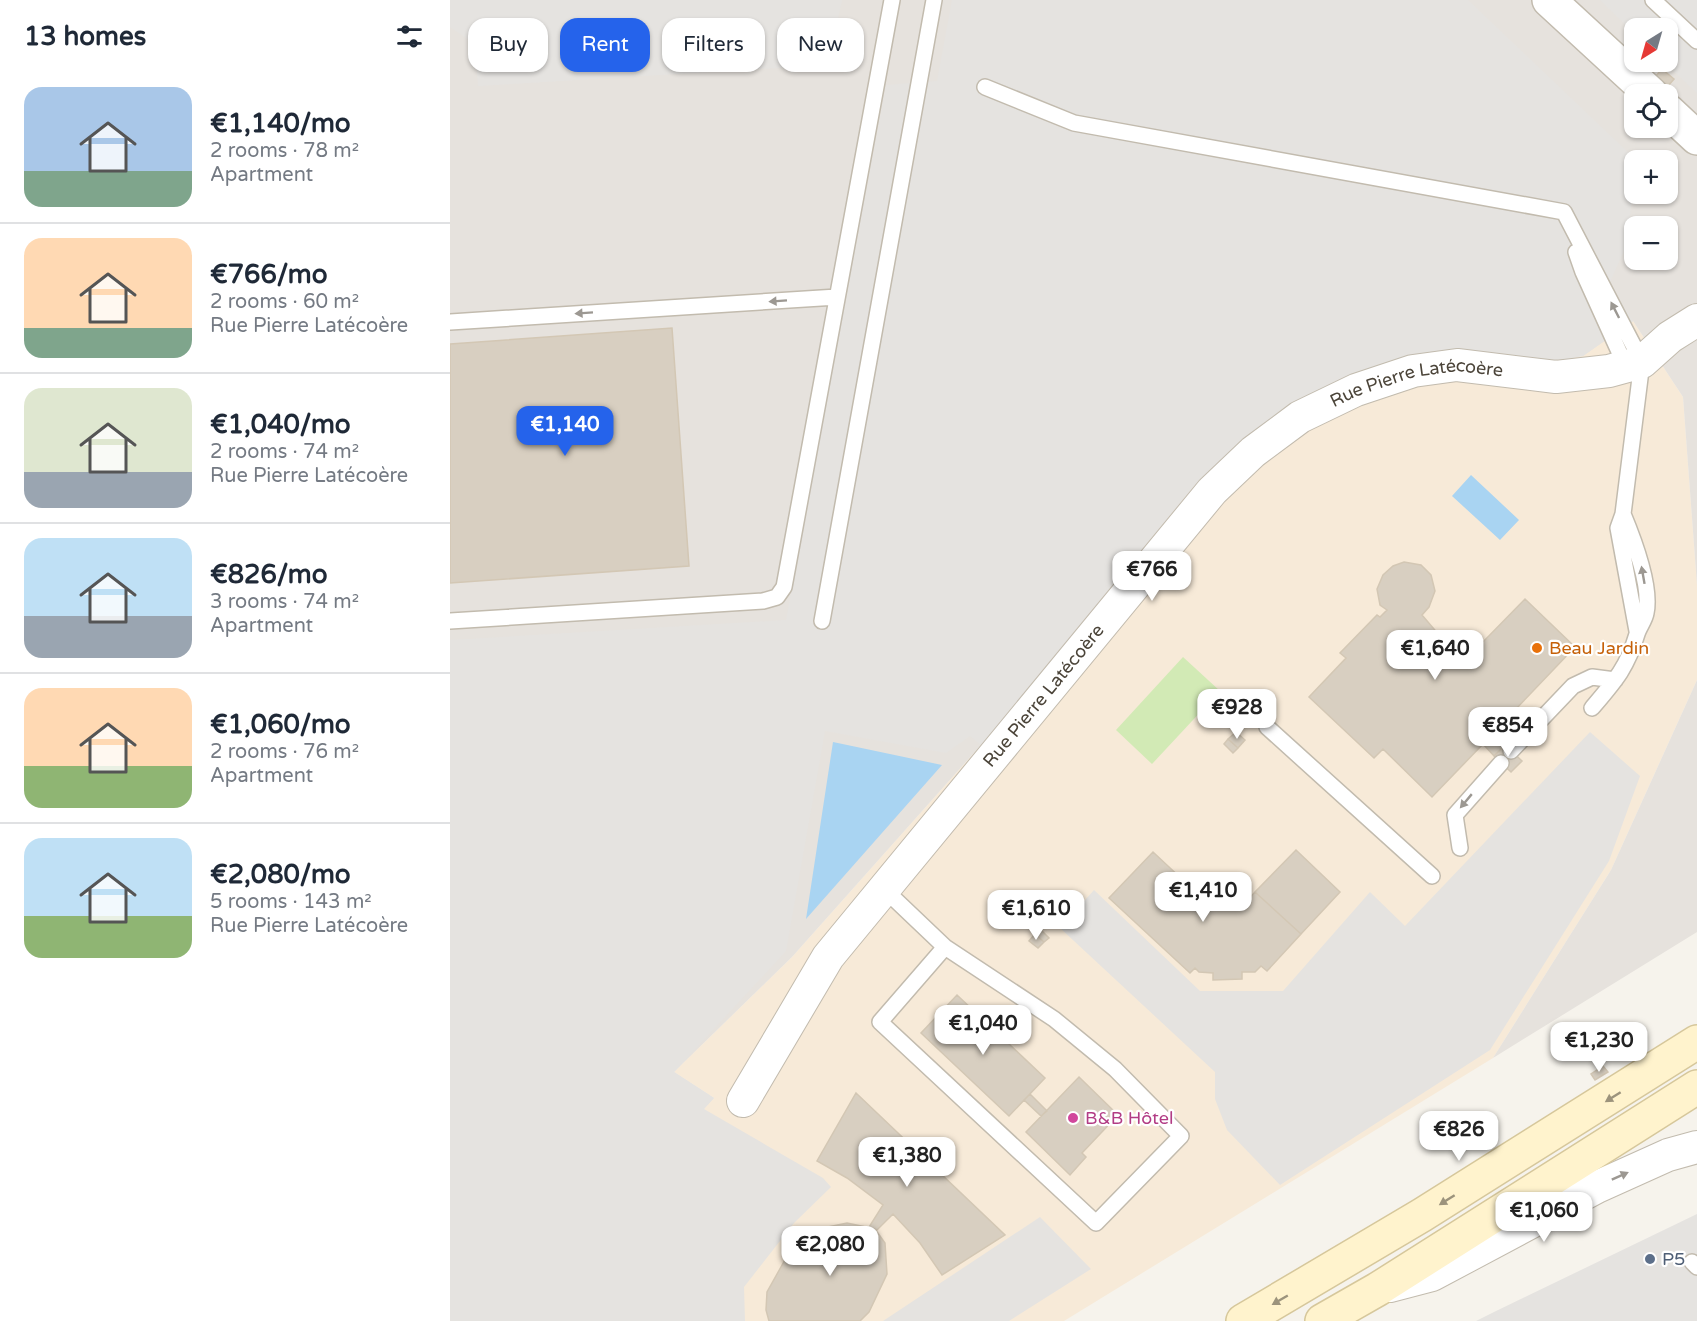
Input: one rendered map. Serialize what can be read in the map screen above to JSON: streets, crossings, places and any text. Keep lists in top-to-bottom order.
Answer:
{
  "streets": {
    "street": ["Rue Pierre Latécoère"]
  },
  "places": ["Beau Jardin", "B&B Hôtel", "P5"],
  "north": "bottom left",
  "page": {
    "heading": "13 homes",
    "map_buttons": ["+", "−"],
    "chip": [
      "Buy",
      "Rent",
      "Filters",
      "New"
    ],
    "list": [
      {
        "name": "€1,140/mo",
        "note": "2 rooms · 78 m² · Apartment"
      },
      {
        "name": "€766/mo",
        "note": "2 rooms · 60 m² · Rue Pierre Latécoère"
      },
      {
        "name": "€1,040/mo",
        "note": "2 rooms · 74 m² · Rue Pierre Latécoère"
      },
      {
        "name": "€826/mo",
        "note": "3 rooms · 74 m² · Apartment"
      },
      {
        "name": "€1,060/mo",
        "note": "2 rooms · 76 m² · Apartment"
      },
      {
        "name": "€2,080/mo",
        "note": "5 rooms · 143 m² · Rue Pierre Latécoère"
      }
    ],
    "price": [
      "€1,140",
      "€766",
      "€1,640",
      "€928",
      "€854",
      "€1,410",
      "€1,610",
      "€1,040",
      "€1,230",
      "€826",
      "€1,380",
      "€1,060",
      "€2,080"
    ]
  }
}
